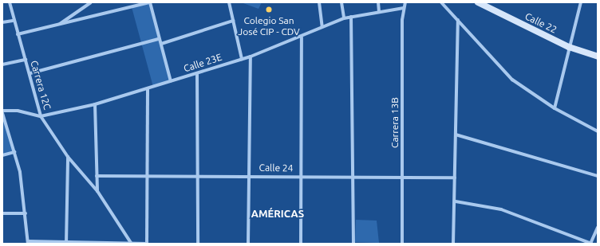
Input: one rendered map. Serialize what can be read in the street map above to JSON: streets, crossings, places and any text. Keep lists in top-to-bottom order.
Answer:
{
  "streets": {
    "street": [
      "Calle 22",
      "Calle 23E",
      "Carrera 12C",
      "Carrera 13B",
      "Calle 24"
    ]
  },
  "crossings": [
    ["Calle 23E", "Carrera 12C"],
    ["Calle 23E", "Carrera 13B"],
    ["Carrera 13B", "Calle 24"]
  ],
  "districts": ["AMÉRICAS"],
  "places": ["Colegio San José CIP - CDV"]
}
